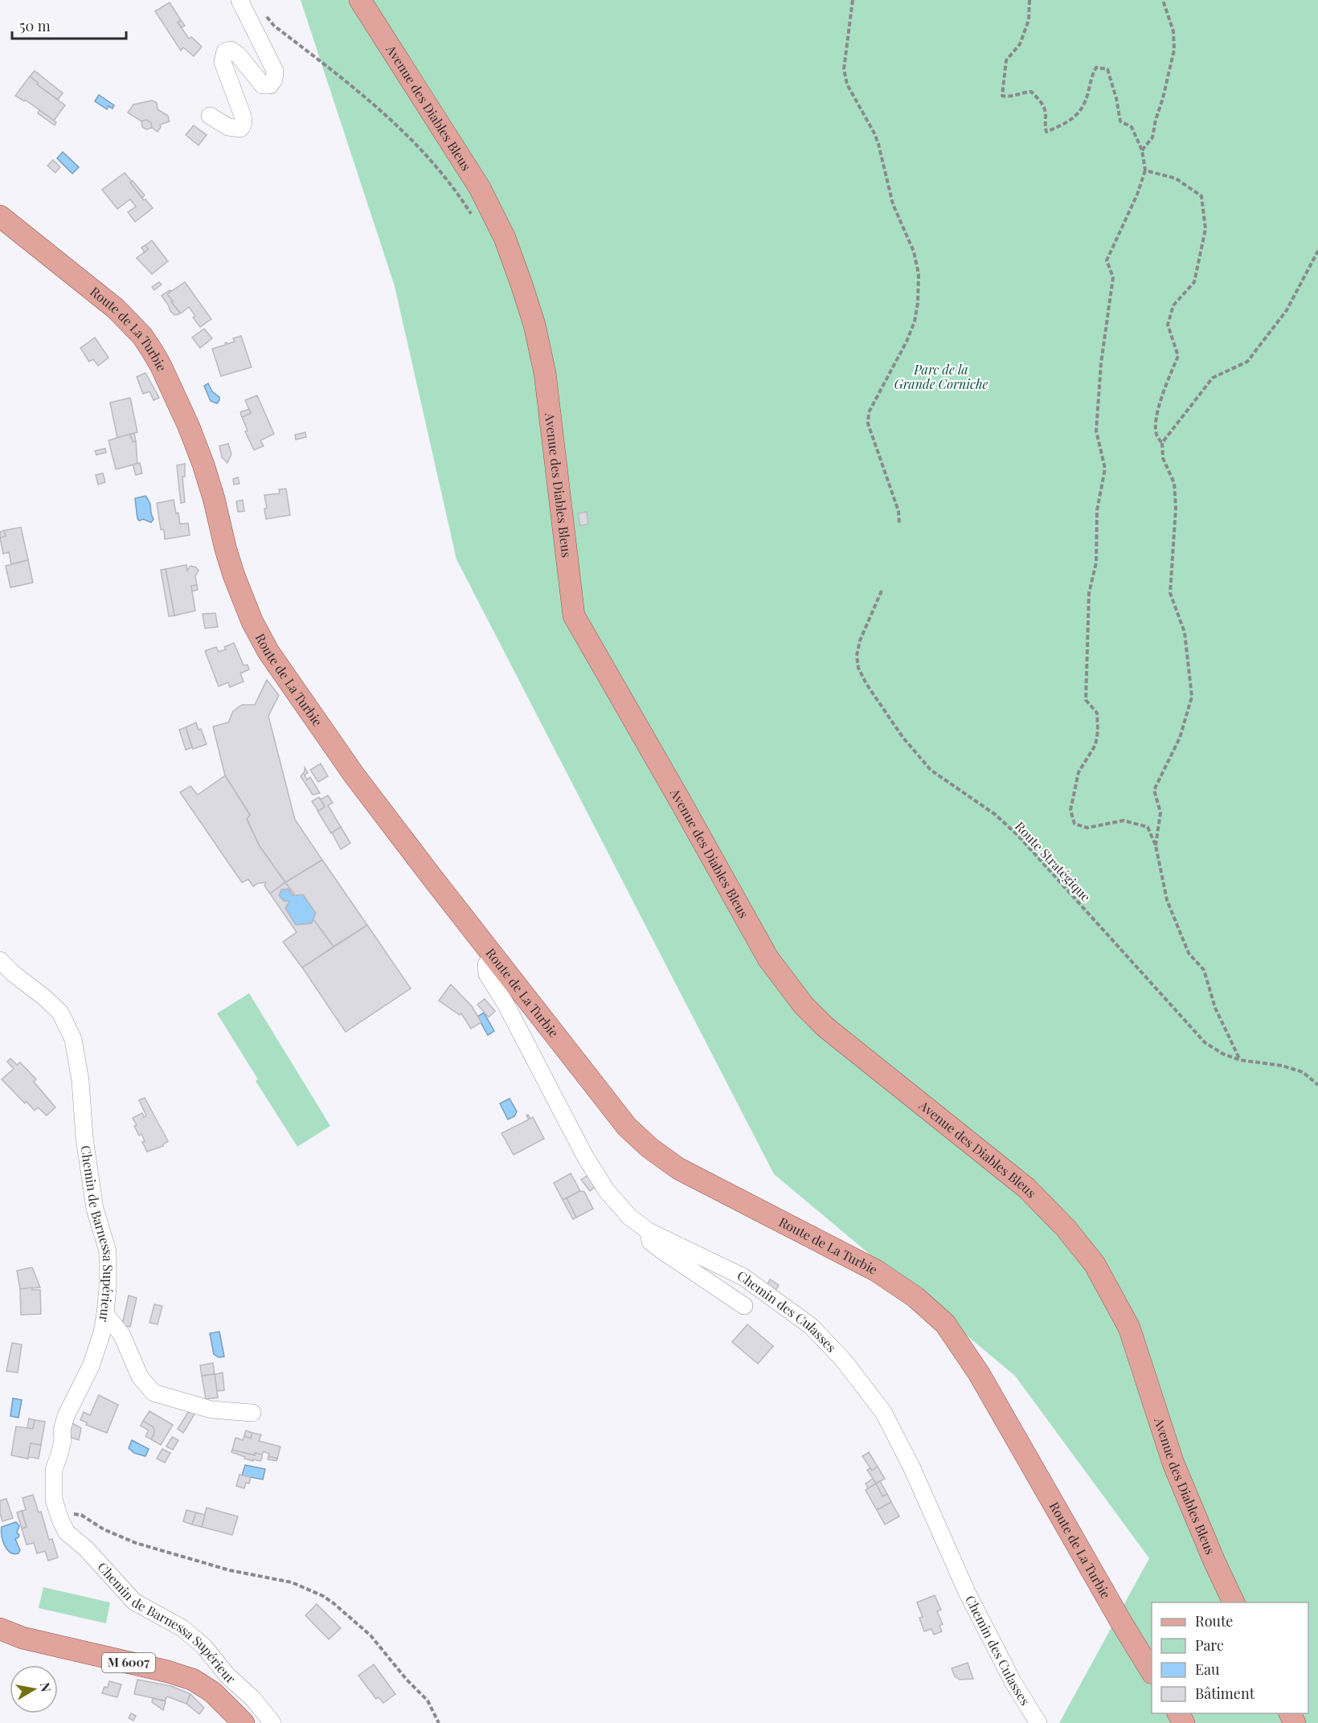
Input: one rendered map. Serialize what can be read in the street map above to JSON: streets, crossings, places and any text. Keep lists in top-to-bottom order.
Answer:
{
  "streets": {
    "main road": ["Avenue des Diables Bleus", "Route de La Turbie", "M 6007"],
    "street": ["Chemin de Barnessa Supérieur", "Chemin des Culasses"],
    "path": ["Route Stratégique"]
  },
  "crossings": [
    ["Route de La Turbie", "Chemin des Culasses"]
  ],
  "parks": ["Parc de la Grande Corniche"],
  "legend": [
    "Route",
    "Parc",
    "Eau",
    "Bâtiment"
  ],
  "scale_bar": "50 m",
  "north": "right"
}
